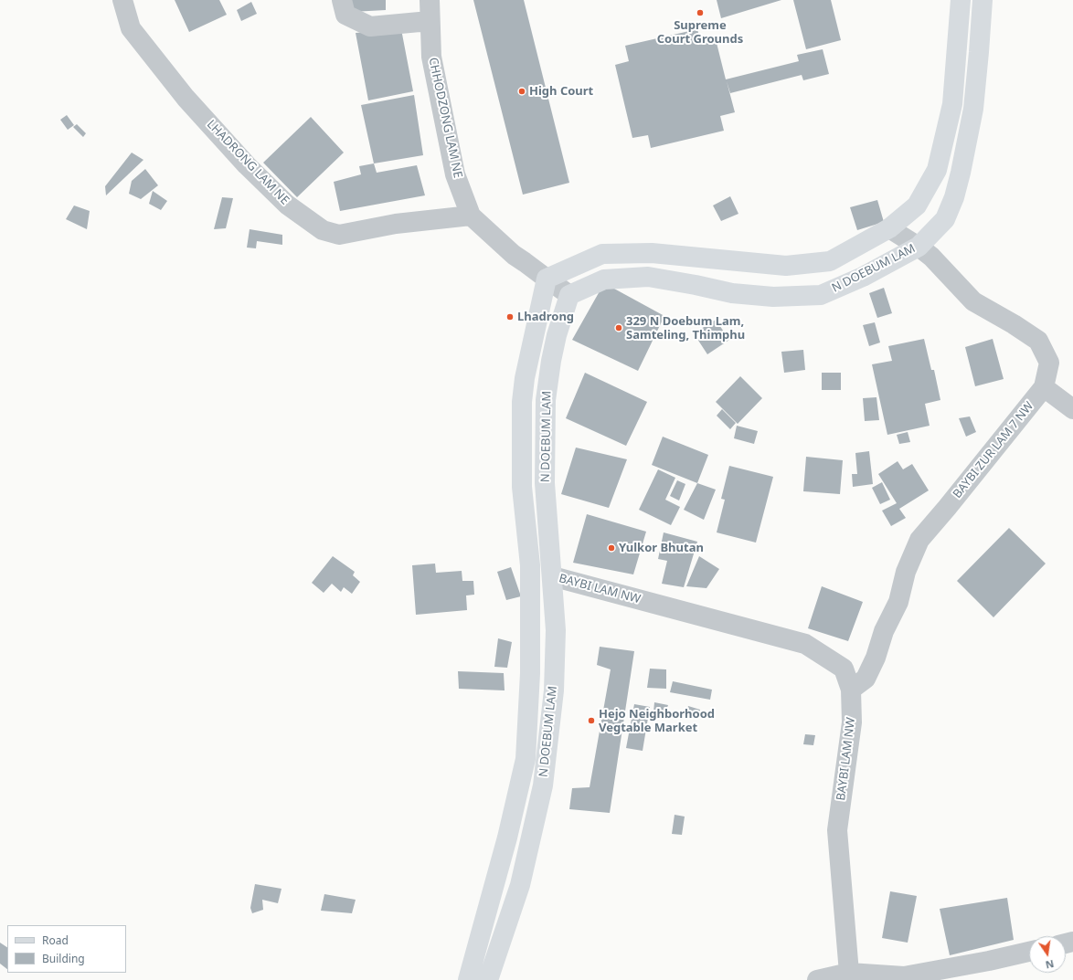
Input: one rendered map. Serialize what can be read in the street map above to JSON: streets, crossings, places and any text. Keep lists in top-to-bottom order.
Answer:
{
  "streets": {
    "main road": ["N DOEBUM LAM"],
    "street": [
      "CHHODZONG LAM NE",
      "LHADRONG LAM NE",
      "BAYBI ZUR LAM 7 NW",
      "BAYBI LAM NW"
    ]
  },
  "crossings": [
    ["CHHODZONG LAM NE", "LHADRONG LAM NE"],
    ["CHHODZONG LAM NE", "N DOEBUM LAM"],
    ["N DOEBUM LAM", "BAYBI ZUR LAM 7 NW"],
    ["N DOEBUM LAM", "BAYBI LAM NW"],
    ["BAYBI ZUR LAM 7 NW", "BAYBI LAM NW"]
  ],
  "places": [
    "Supreme Court Grounds",
    "High Court",
    "Lhadrong",
    "329 N Doebum Lam, Samteling, Thimphu",
    "Yulkor Bhutan",
    "Hejo Neighborhood Vegtable Market"
  ],
  "legend": ["Road", "Building"],
  "north": "bottom"
}
